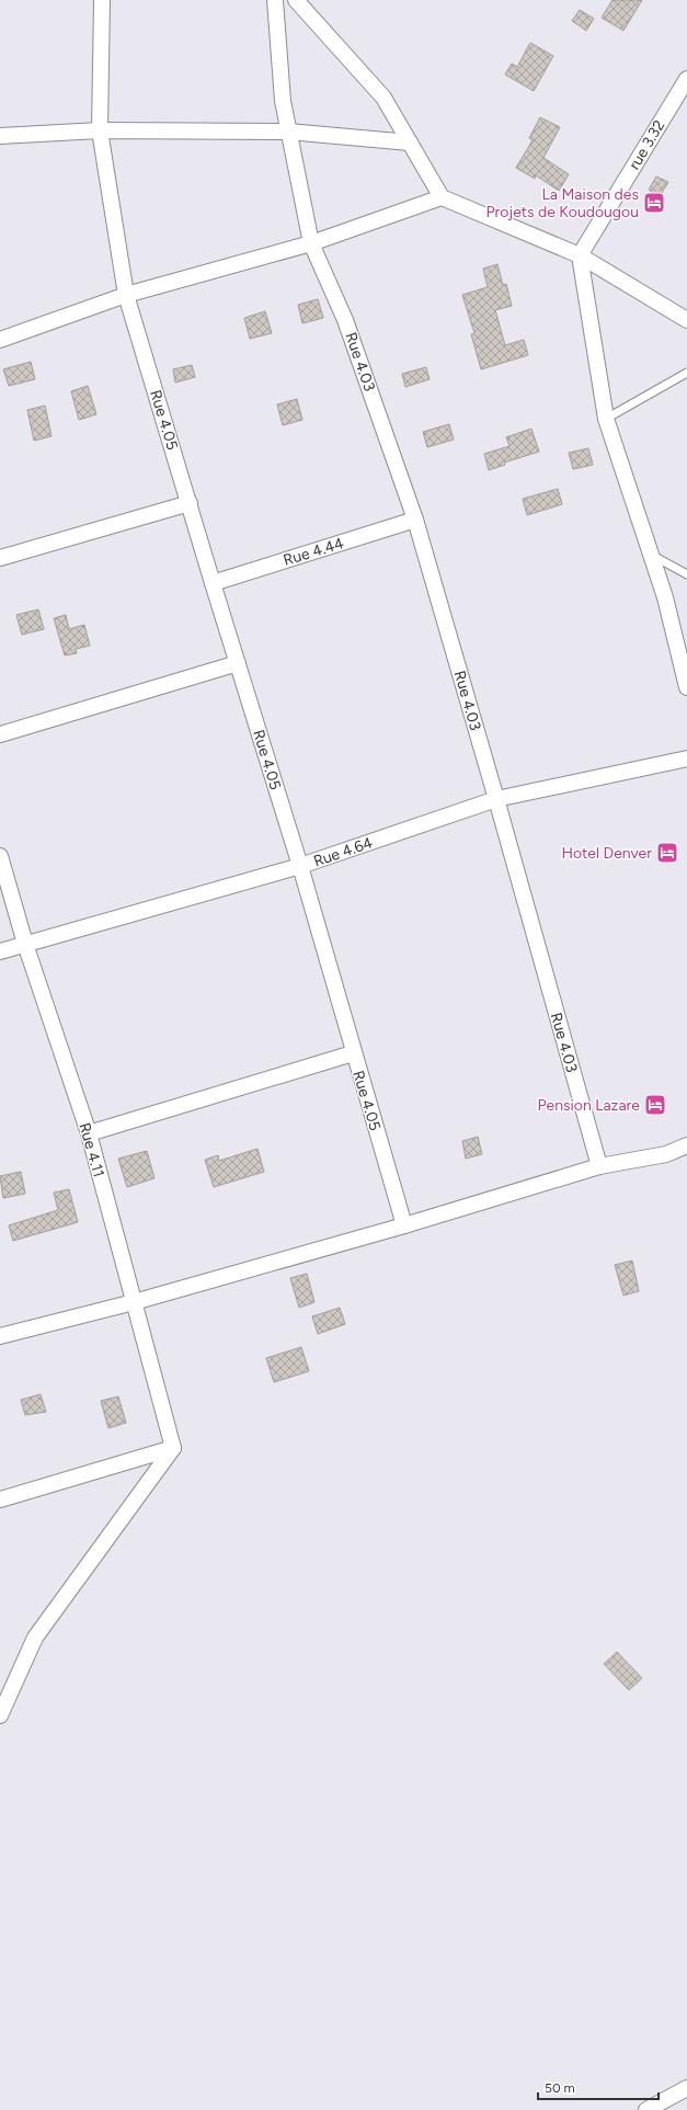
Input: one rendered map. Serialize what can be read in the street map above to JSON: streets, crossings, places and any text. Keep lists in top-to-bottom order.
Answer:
{
  "streets": {
    "street": [
      "rue 3.32",
      "Rue 4.03",
      "Rue 4.05",
      "Rue 4.44",
      "Rue 4.64",
      "Rue 4.11"
    ]
  },
  "crossings": [
    ["Rue 4.03", "Rue 4.44"],
    ["Rue 4.03", "Rue 4.64"],
    ["Rue 4.05", "Rue 4.44"],
    ["Rue 4.05", "Rue 4.64"],
    ["Rue 4.64", "Rue 4.11"]
  ],
  "places": {
    "hotel": ["La Maison des Projets de Koudougou", "Hotel Denver", "Pension Lazare"]
  },
  "scale_bar": "50 m"
}
